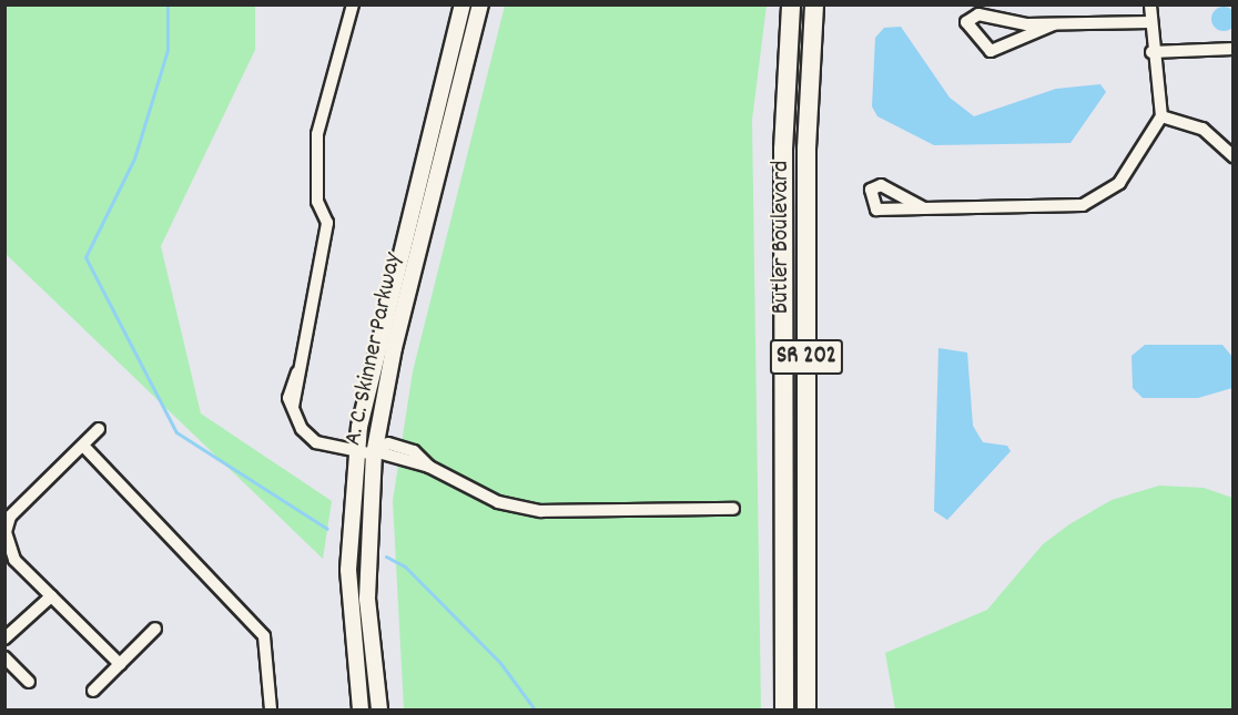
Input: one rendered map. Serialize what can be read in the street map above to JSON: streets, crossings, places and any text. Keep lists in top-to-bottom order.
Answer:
{
  "streets": {
    "highway": ["Butler Boulevard", "SR 202"],
    "main road": ["A. C. Skinner Parkway"]
  }
}
